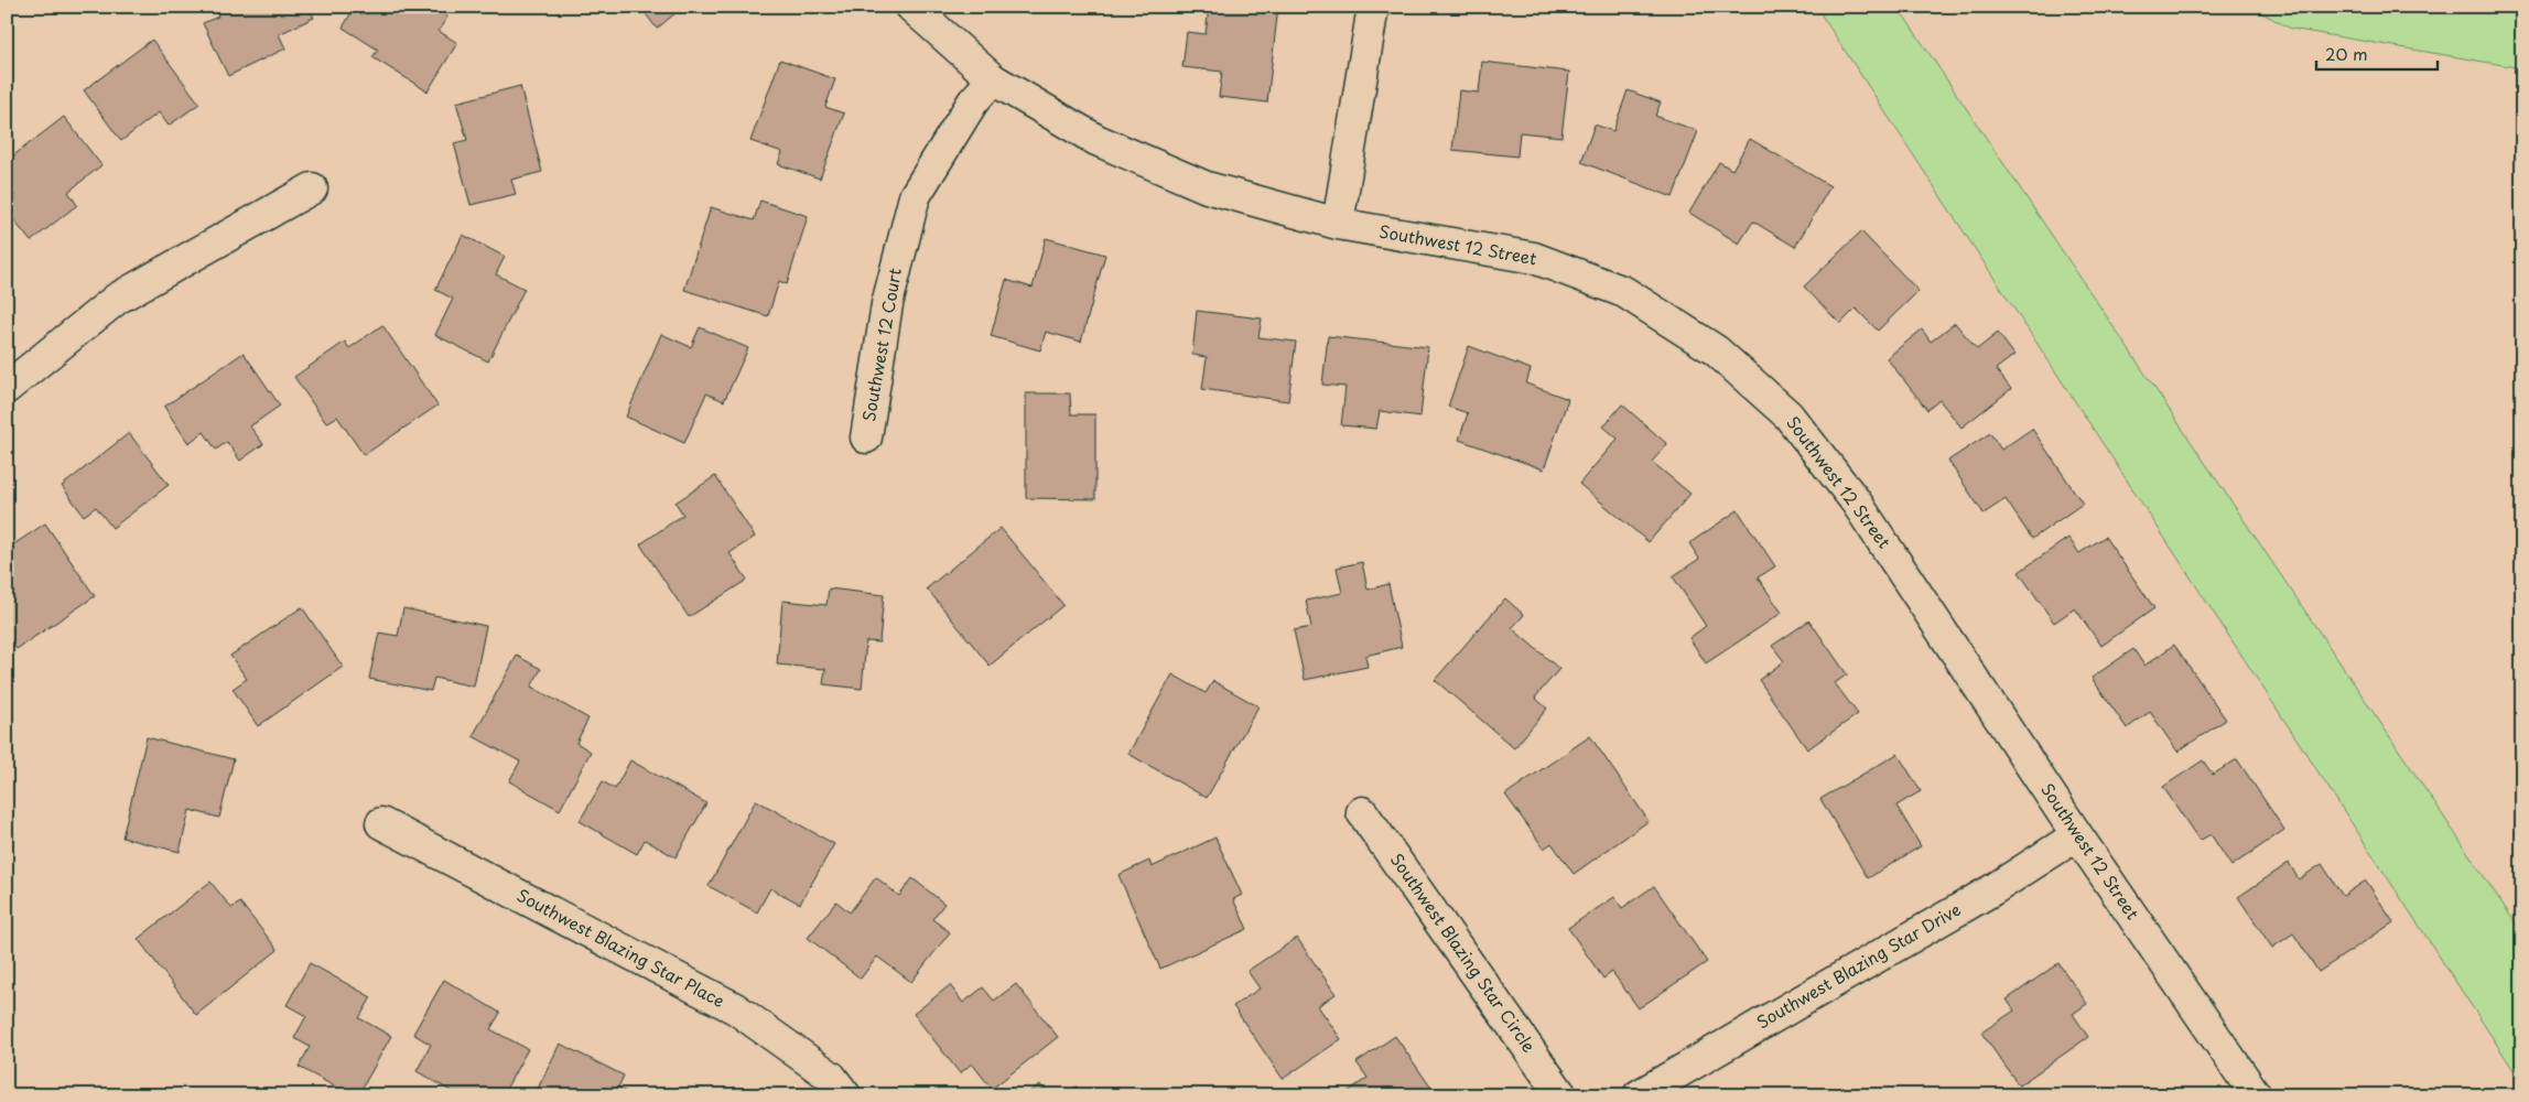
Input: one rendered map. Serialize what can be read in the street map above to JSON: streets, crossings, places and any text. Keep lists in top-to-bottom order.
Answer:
{
  "streets": {
    "street": [
      "Southwest 12 Street",
      "Southwest 12 Court",
      "Southwest Blazing Star Place",
      "Southwest Blazing Star Circle",
      "Southwest Blazing Star Drive"
    ]
  },
  "crossings": [
    ["Southwest 12 Street", "Southwest 12 Court"],
    ["Southwest 12 Street", "Southwest Blazing Star Drive"]
  ],
  "scale_bar": "20 m"
}
